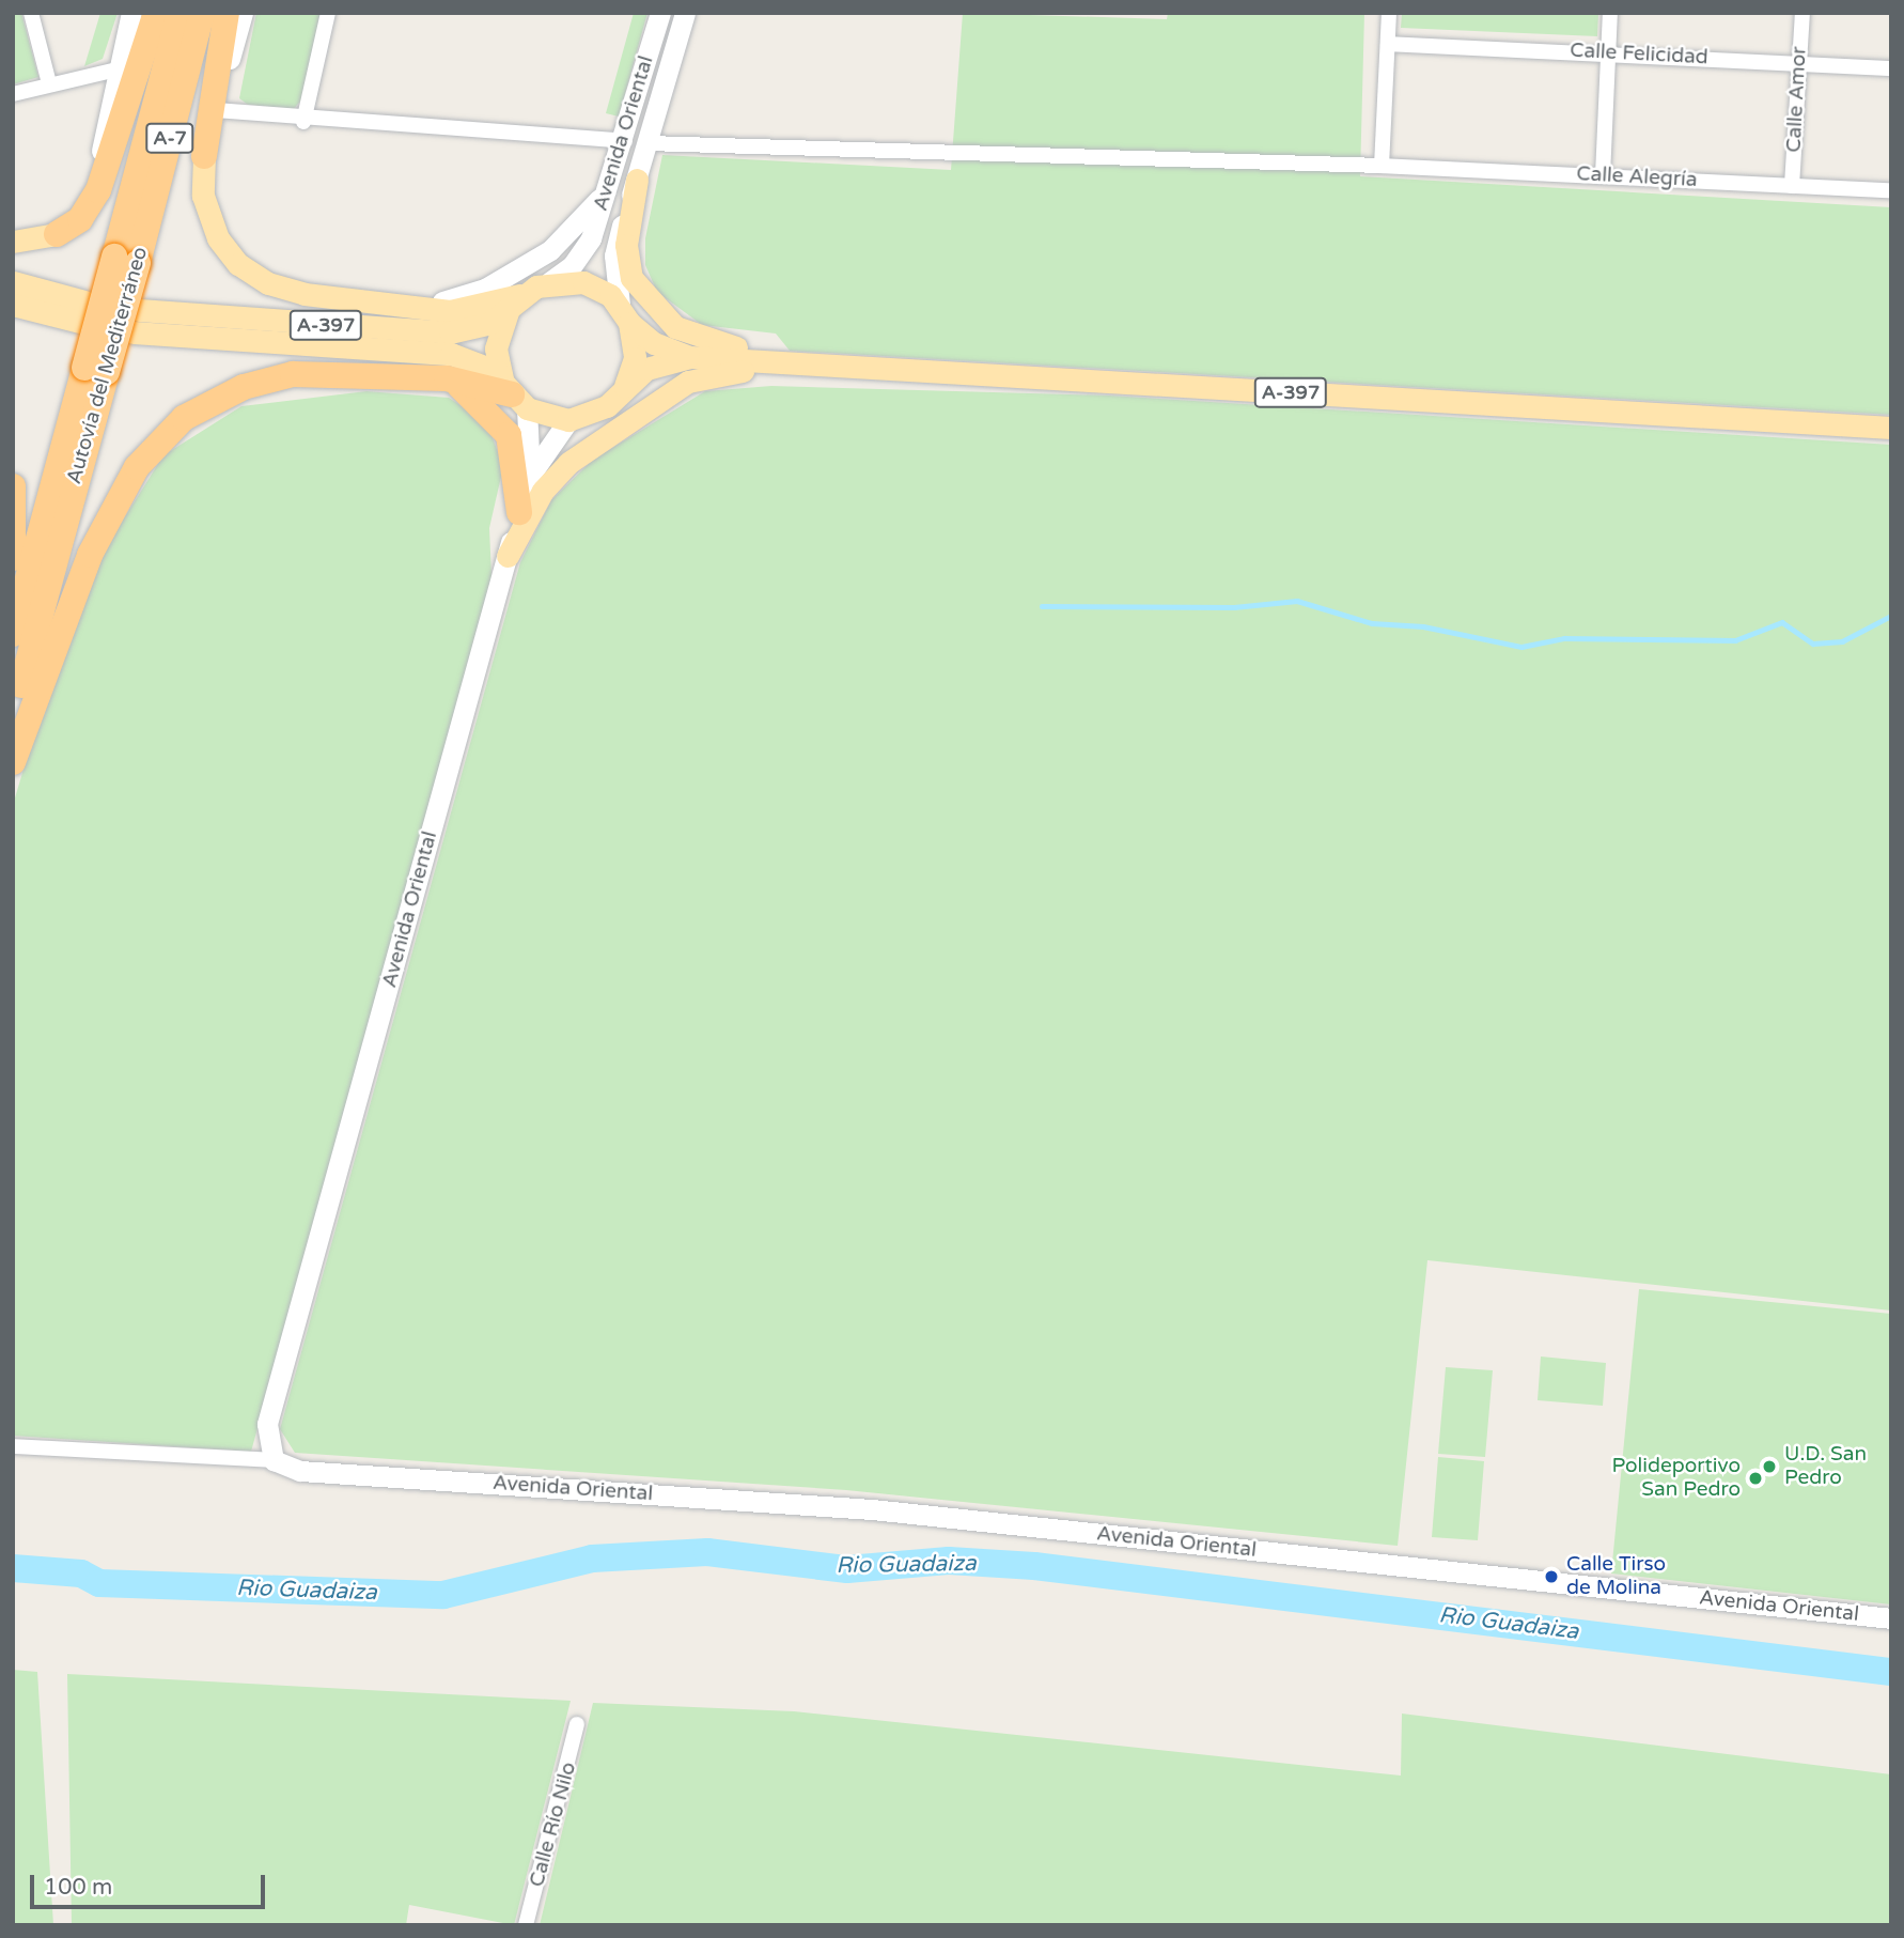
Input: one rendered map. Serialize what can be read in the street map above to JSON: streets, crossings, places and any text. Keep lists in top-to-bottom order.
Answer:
{
  "streets": {
    "highway": ["A-7", "Autovía del Mediterráneo"],
    "main road": ["A-397"],
    "street": [
      "Calle Felicidad",
      "Calle Amor",
      "Avenida Oriental",
      "Calle Alegría",
      "Calle Río Nilo"
    ]
  },
  "crossings": [
    ["Calle Felicidad", "Calle Amor"],
    ["Calle Amor", "Calle Alegría"],
    ["Avenida Oriental", "Calle Alegría"],
    ["Avenida Oriental", "A-397"]
  ],
  "water": ["Rio Guadaiza"],
  "places": ["U.D. San Pedro", "Polideportivo San Pedro", "Calle Tirso de Molina"],
  "scale_bar": "100 m"
}
